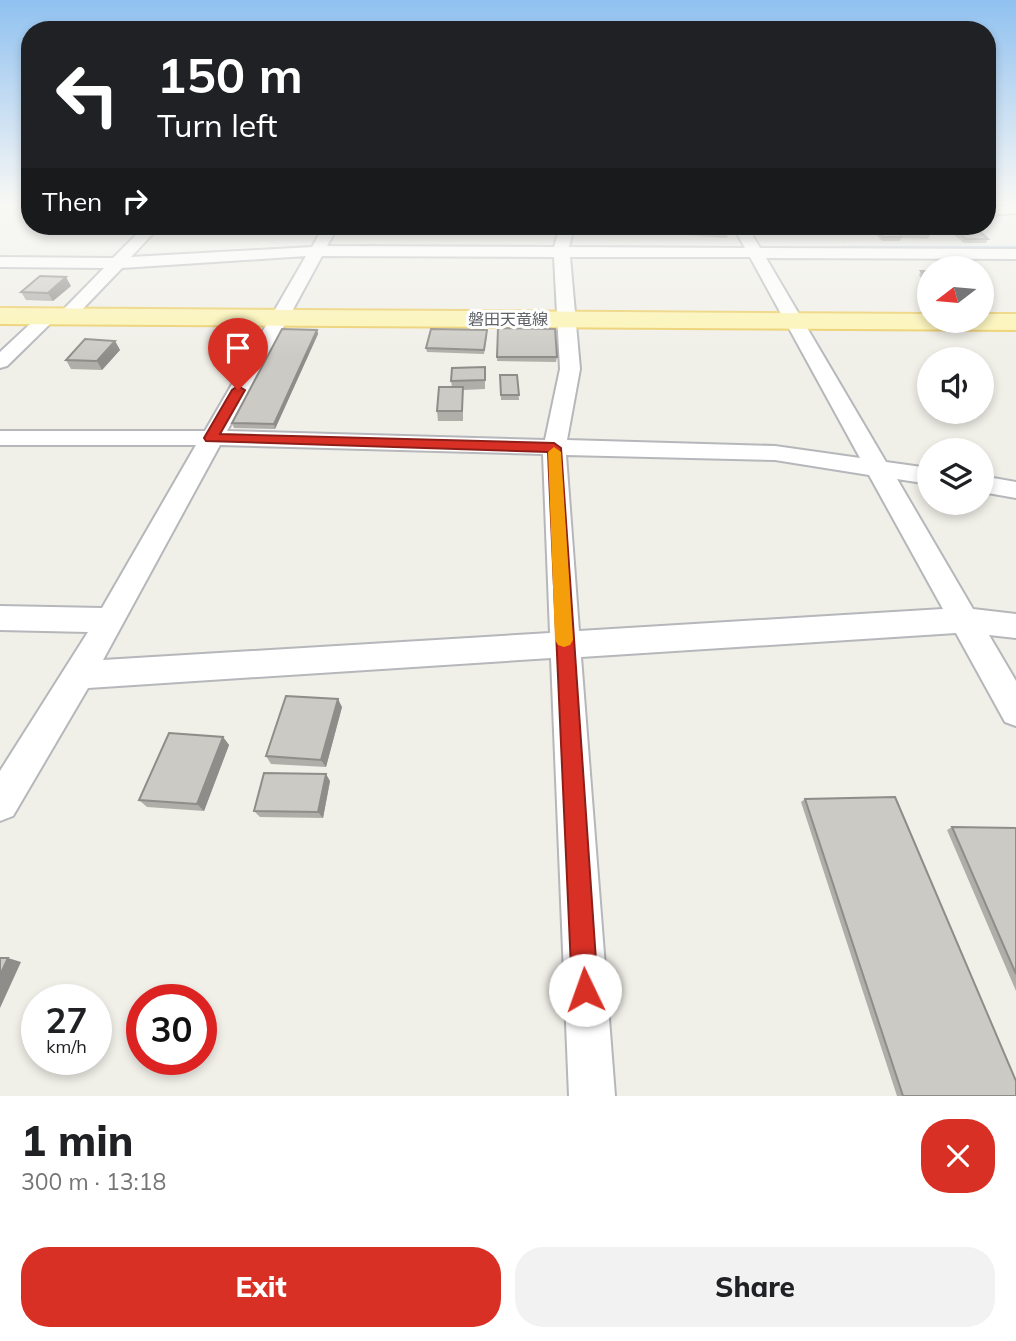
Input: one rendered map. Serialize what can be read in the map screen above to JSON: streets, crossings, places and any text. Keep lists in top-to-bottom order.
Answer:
{
  "streets": {
    "main road": ["磐田天竜線"]
  },
  "north": "left",
  "page": {
    "turn": ["150 m", "Turn left"],
    "then": "Then",
    "speed": "27 km/h",
    "limit": "30",
    "heading": ["1 min", "300 m · 13:18"],
    "buttons": ["Exit", "Share"]
  }
}
